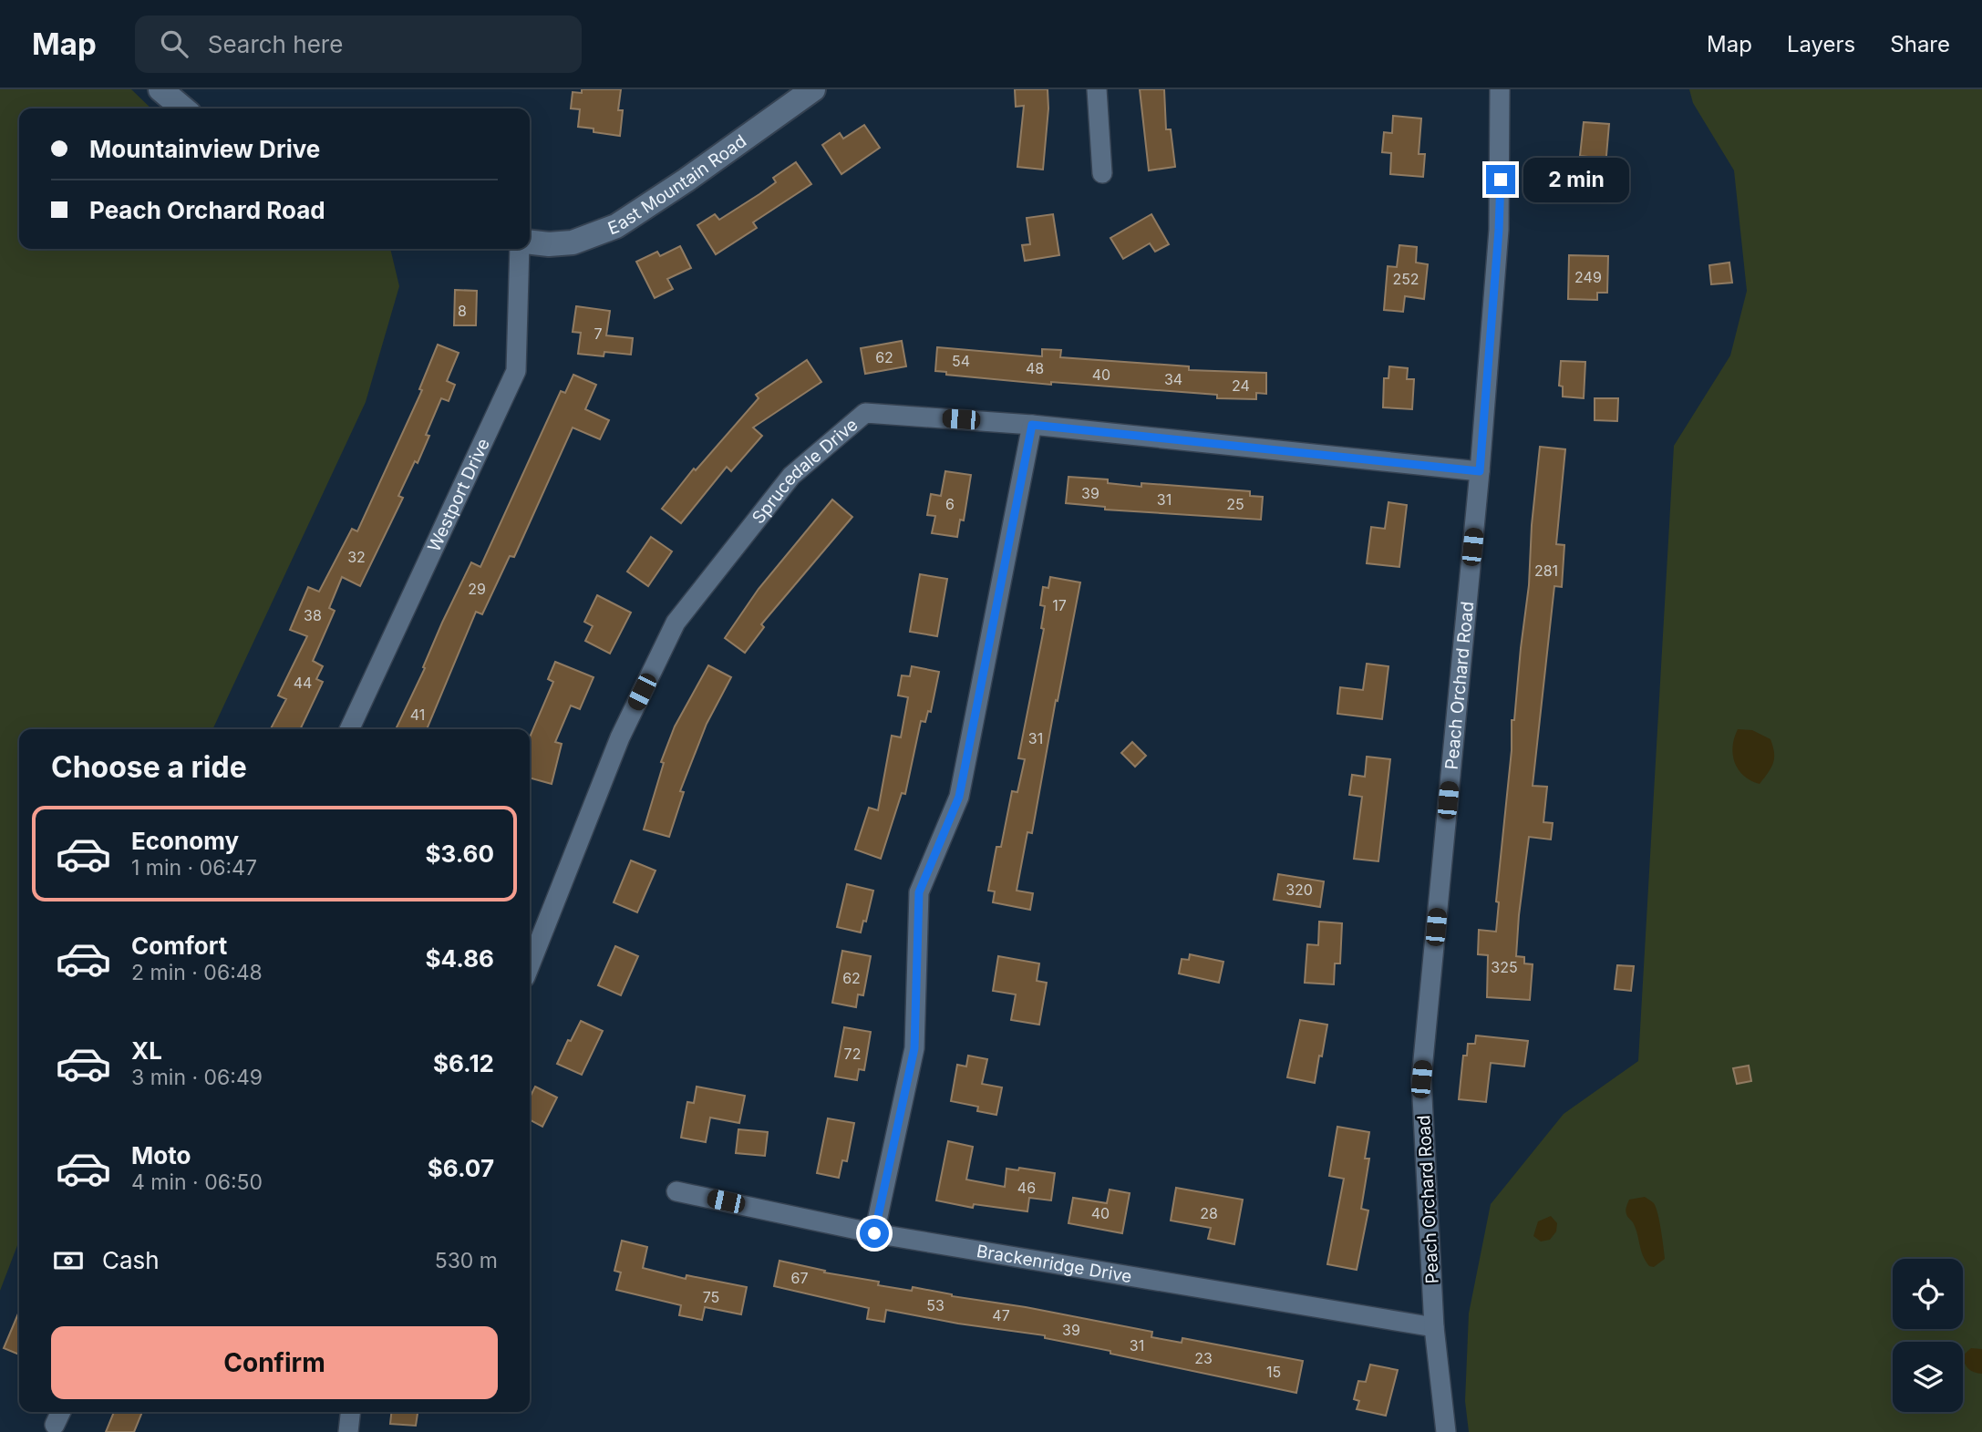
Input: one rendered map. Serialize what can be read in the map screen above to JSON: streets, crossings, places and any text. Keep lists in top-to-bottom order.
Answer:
{
  "streets": {
    "street": [
      "East Mountain Road",
      "Sprucedale Drive",
      "Westport Drive",
      "Peach Orchard Road",
      "Brackenridge Drive"
    ]
  },
  "crossings": [
    ["Sprucedale Drive", "Peach Orchard Road"],
    ["Peach Orchard Road", "Brackenridge Drive"]
  ],
  "house_numbers": [
    "249",
    "252",
    "8",
    "7",
    "62",
    "54",
    "48",
    "40",
    "34",
    "24",
    "39",
    "31",
    "6",
    "25",
    "32",
    "281",
    "29",
    "17",
    "38",
    "44",
    "41",
    "31",
    "320",
    "325",
    "62",
    "72",
    "46",
    "40",
    "28",
    "67",
    "75",
    "53",
    "47",
    "39",
    "31",
    "23",
    "15"
  ],
  "page": {
    "header": "Map",
    "search": "Search here",
    "nav": ["Map", "Layers", "Share"],
    "banner": ["Mountainview Drive", "Peach Orchard Road"],
    "bubble": "2 min",
    "heading": "Choose a ride",
    "list": [
      {
        "name": "Economy",
        "note": "1 min · 06:47",
        "value": "$3.60"
      },
      {
        "name": "Comfort",
        "note": "2 min · 06:48",
        "value": "$4.86"
      },
      {
        "name": "XL",
        "note": "3 min · 06:49",
        "value": "$6.12"
      },
      {
        "name": "Moto",
        "note": "4 min · 06:50",
        "value": "$6.07"
      }
    ],
    "pay": ["Cash", "530 m"],
    "buttons": "Confirm"
  }
}
